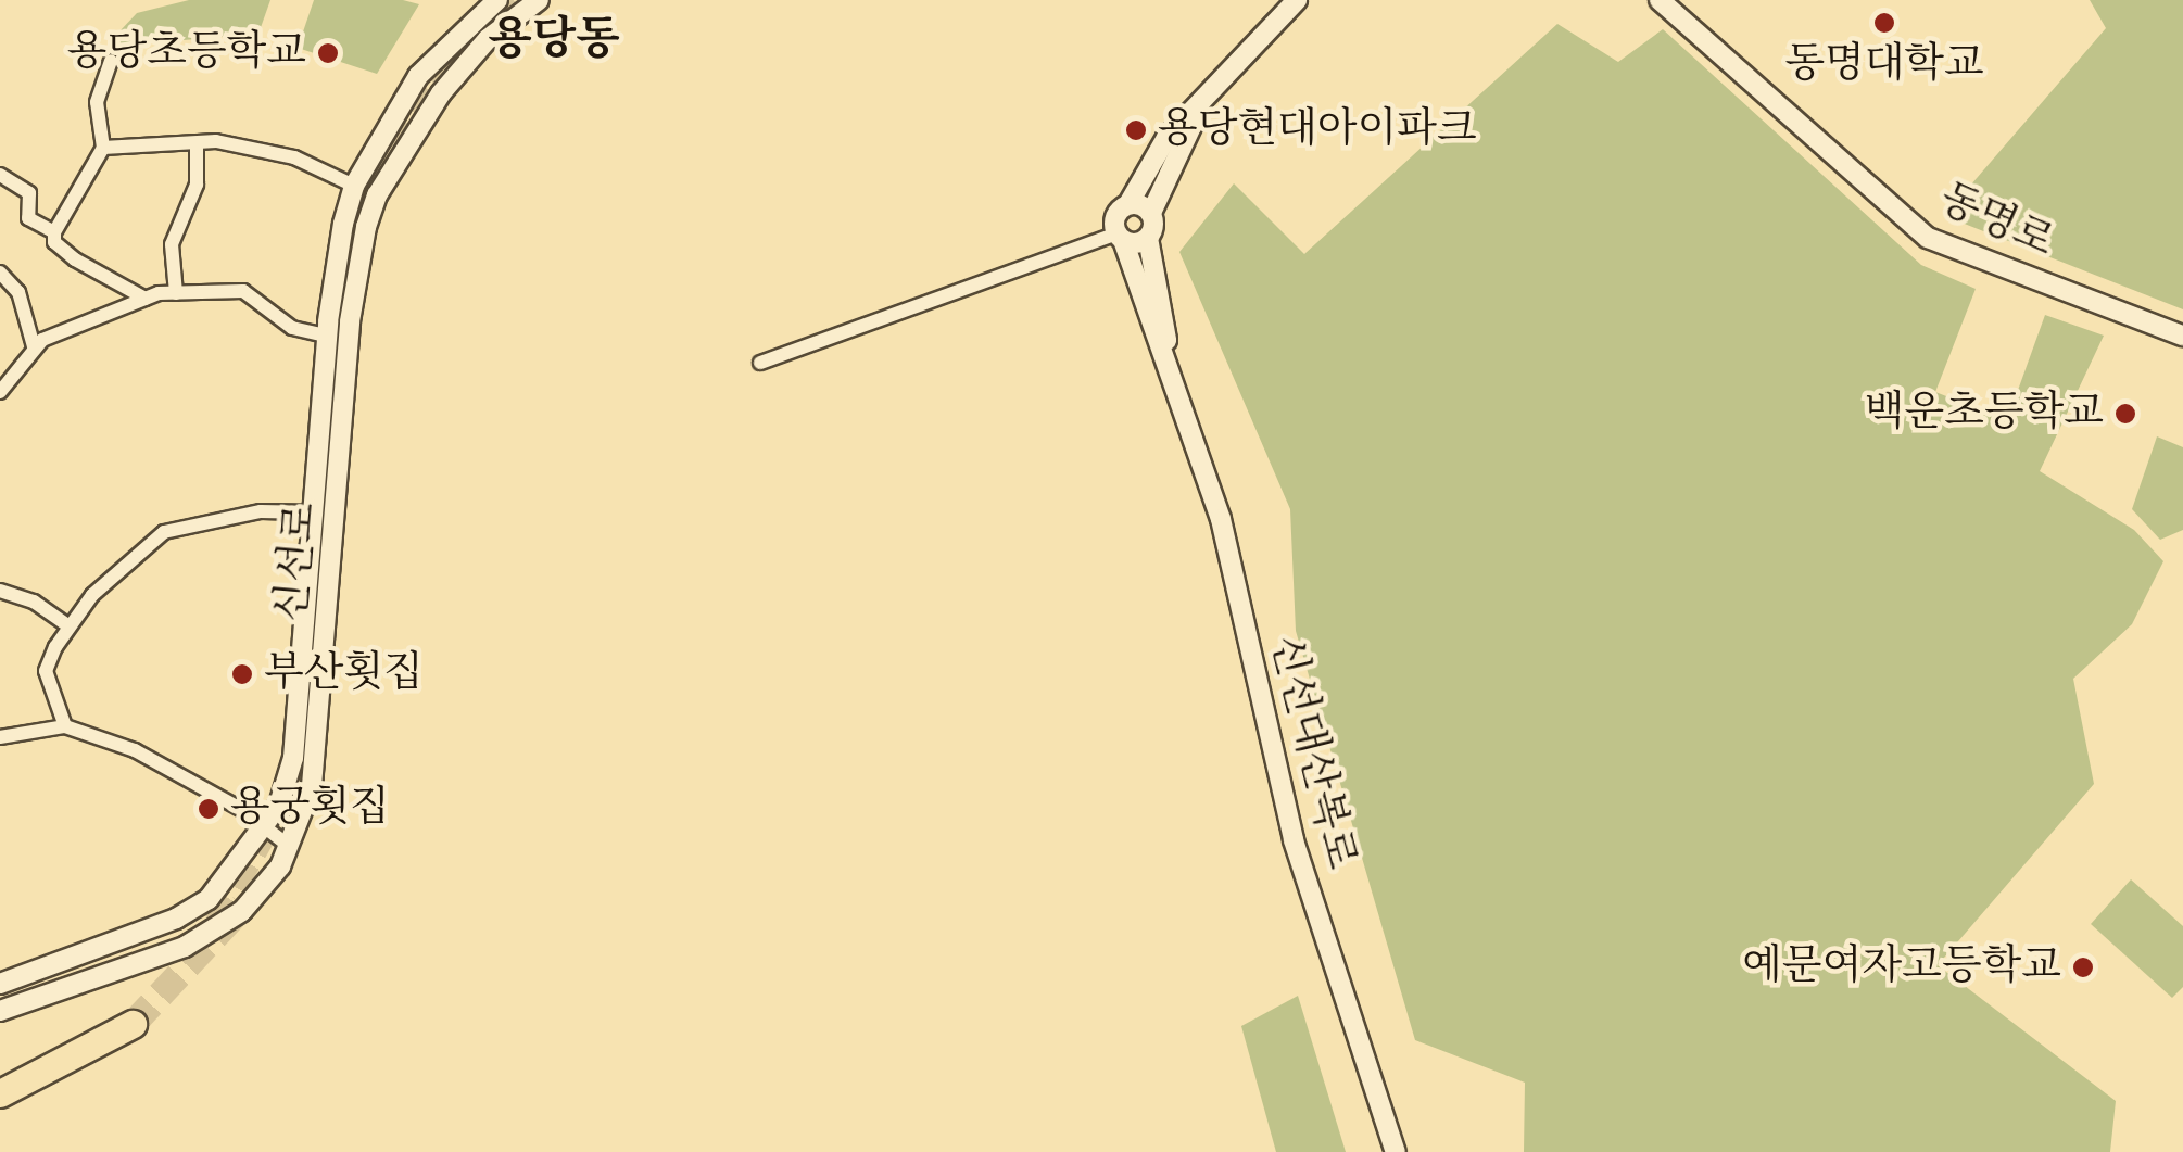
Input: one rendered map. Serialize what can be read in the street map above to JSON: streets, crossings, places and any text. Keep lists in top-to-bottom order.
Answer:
{
  "streets": {
    "main road": ["동명로", "신선로", "신선대산복로"]
  },
  "districts": ["용당동"],
  "places": [
    "동명대학교",
    "용당초등학교",
    "용당현대아이파크",
    "백운초등학교",
    "부산횟집",
    "용궁횟집",
    "예문여자고등학교"
  ]
}
